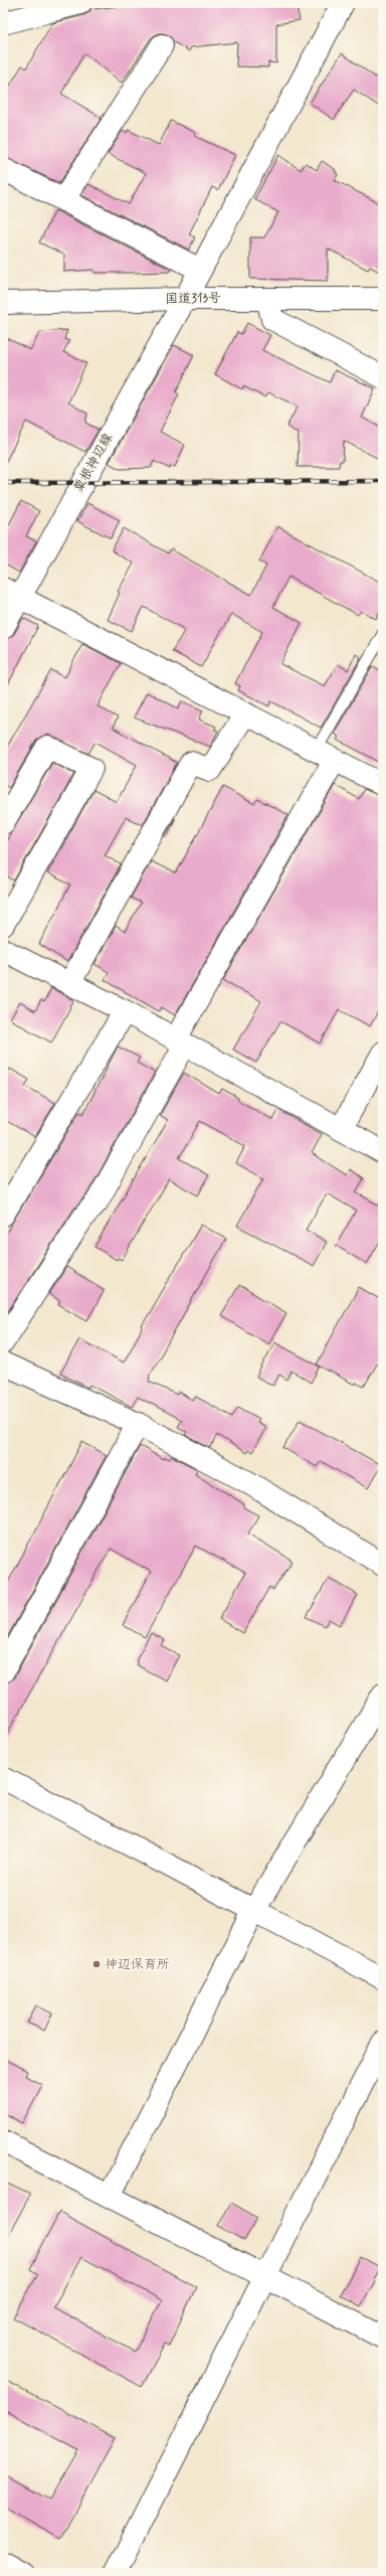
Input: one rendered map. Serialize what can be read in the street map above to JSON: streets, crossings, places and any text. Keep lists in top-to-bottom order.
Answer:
{
  "streets": {
    "main road": ["国道313号", "粟根神辺線"]
  },
  "crossings": [
    ["国道313号", "粟根神辺線"]
  ],
  "places": ["神辺保育所"]
}
